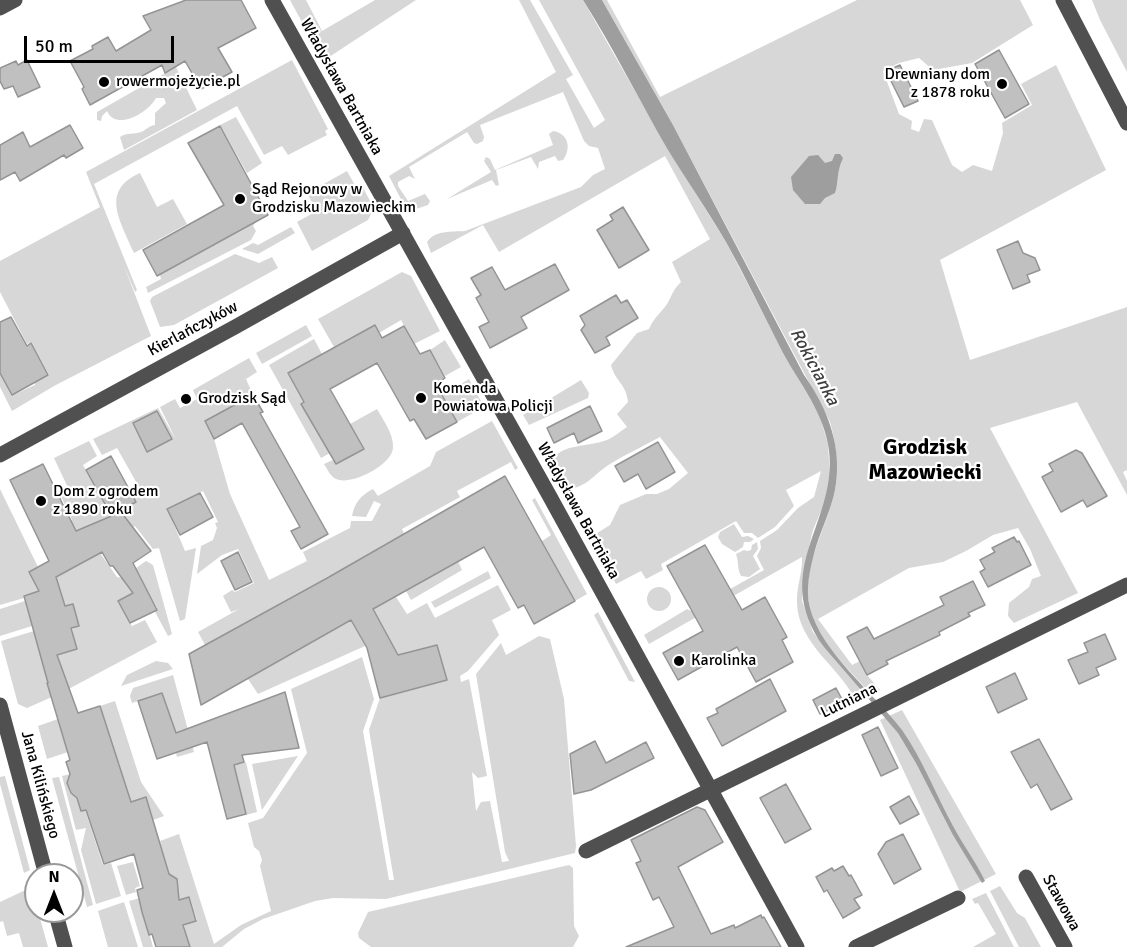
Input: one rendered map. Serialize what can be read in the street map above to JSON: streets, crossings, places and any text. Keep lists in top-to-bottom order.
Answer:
{
  "streets": {
    "street": [
      "Władysława Bartniaka",
      "Kierlańczyków",
      "Lutniana",
      "Jana Kilińskiego",
      "Stawowa"
    ]
  },
  "crossings": [
    ["Władysława Bartniaka", "Kierlańczyków"],
    ["Władysława Bartniaka", "Lutniana"]
  ],
  "districts": ["Grodzisk Mazowiecki"],
  "water": ["Rokicianka"],
  "places": [
    "rowermojeżycie.pl",
    "Drewniany dom z 1878 roku",
    "Sąd Rejonowy w Grodzisku Mazowieckim",
    "Komenda Powiatowa Policji",
    "Grodzisk Sąd",
    "Dom z ogrodem z 1890 roku",
    "Karolinka"
  ],
  "scale_bar": "50 m",
  "north": "top"
}
